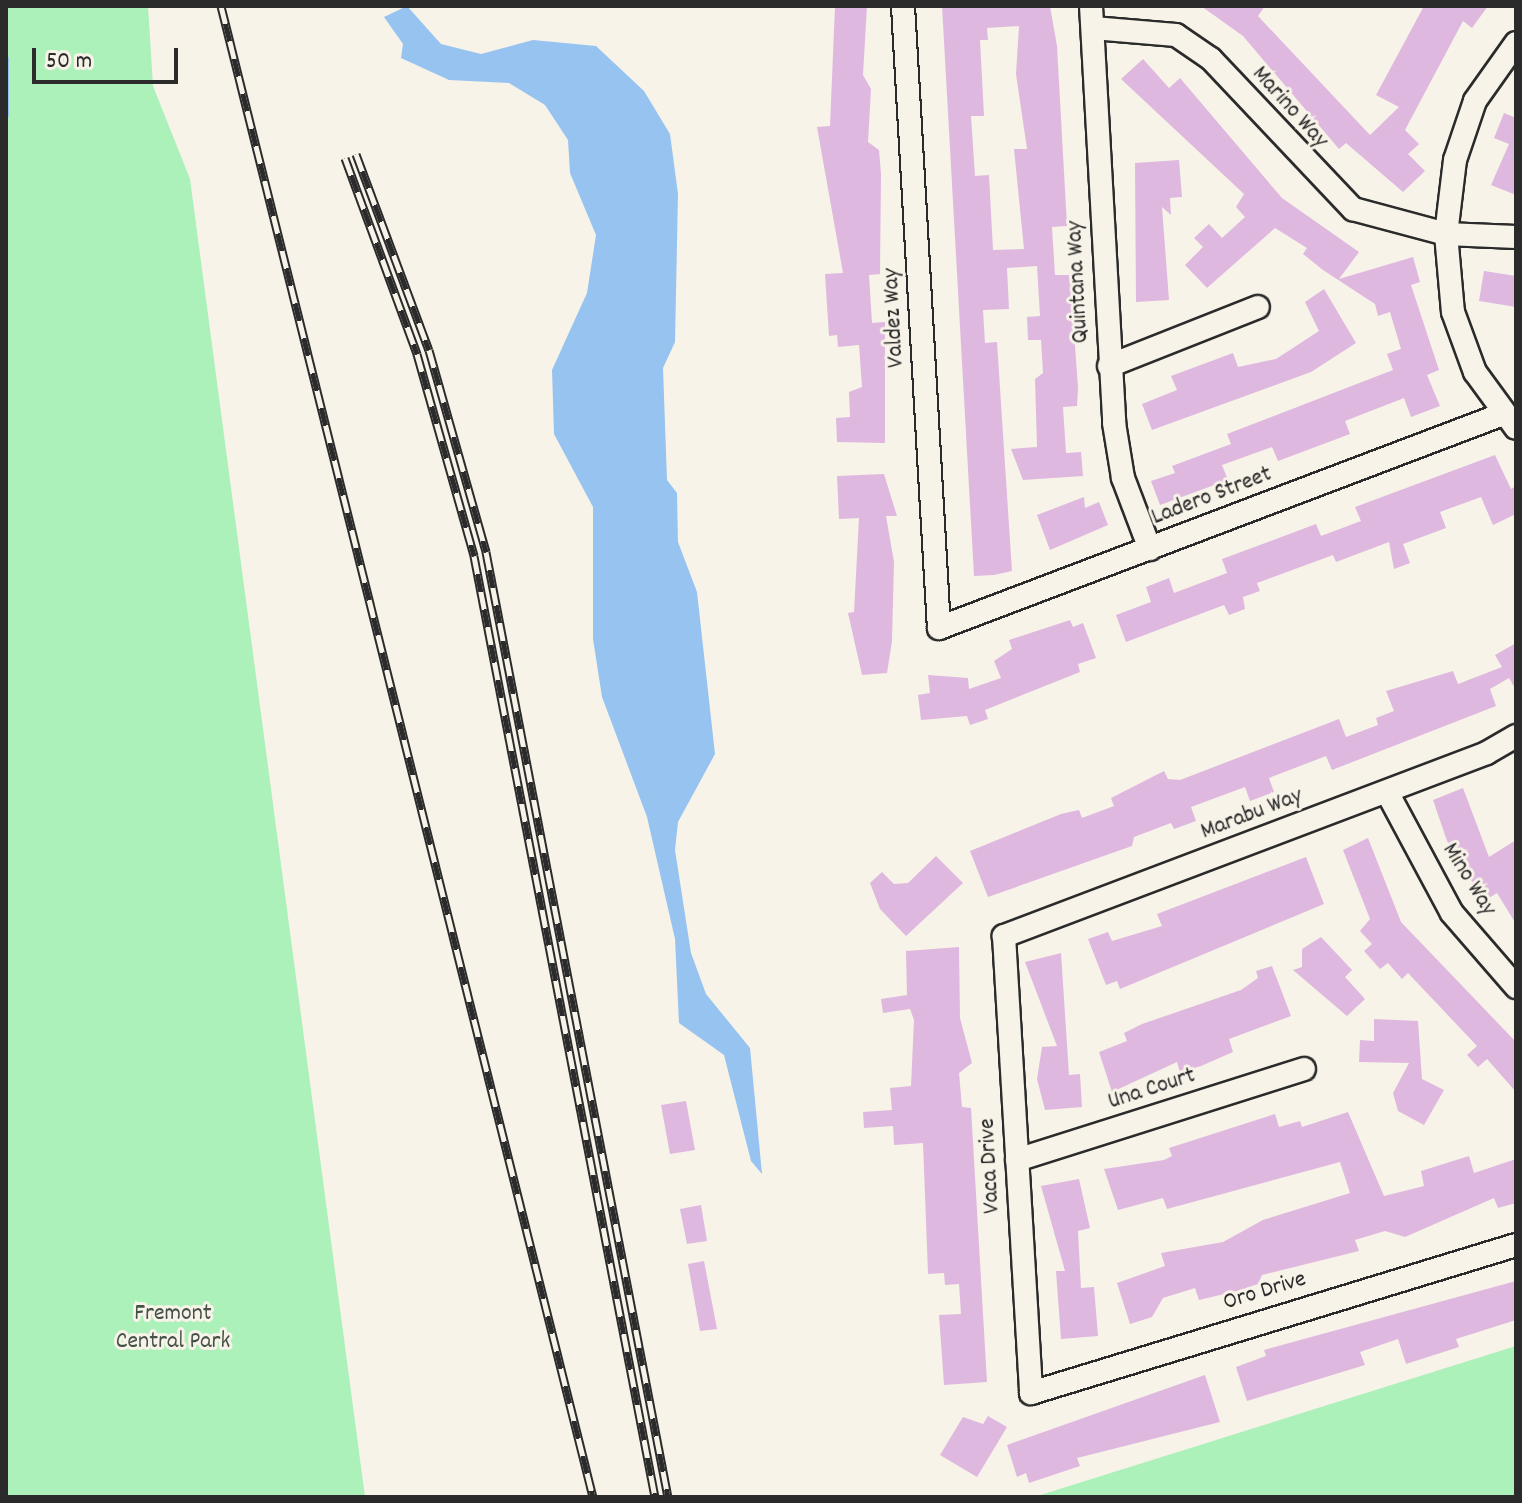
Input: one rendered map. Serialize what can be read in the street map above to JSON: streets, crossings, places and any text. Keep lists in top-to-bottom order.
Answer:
{
  "streets": {
    "street": [
      "Marino Way",
      "Quintana Way",
      "Valdez Way",
      "Ladero Street",
      "Marabu Way",
      "Mino Way",
      "Una Court",
      "Vaca Drive",
      "Oro Drive"
    ]
  },
  "crossings": [
    ["Marino Way", "Quintana Way"],
    ["Quintana Way", "Ladero Street"],
    ["Valdez Way", "Ladero Street"],
    ["Marabu Way", "Mino Way"],
    ["Marabu Way", "Vaca Drive"],
    ["Una Court", "Vaca Drive"],
    ["Vaca Drive", "Oro Drive"]
  ],
  "parks": ["Fremont Central Park"],
  "scale_bar": "50 m"
}
